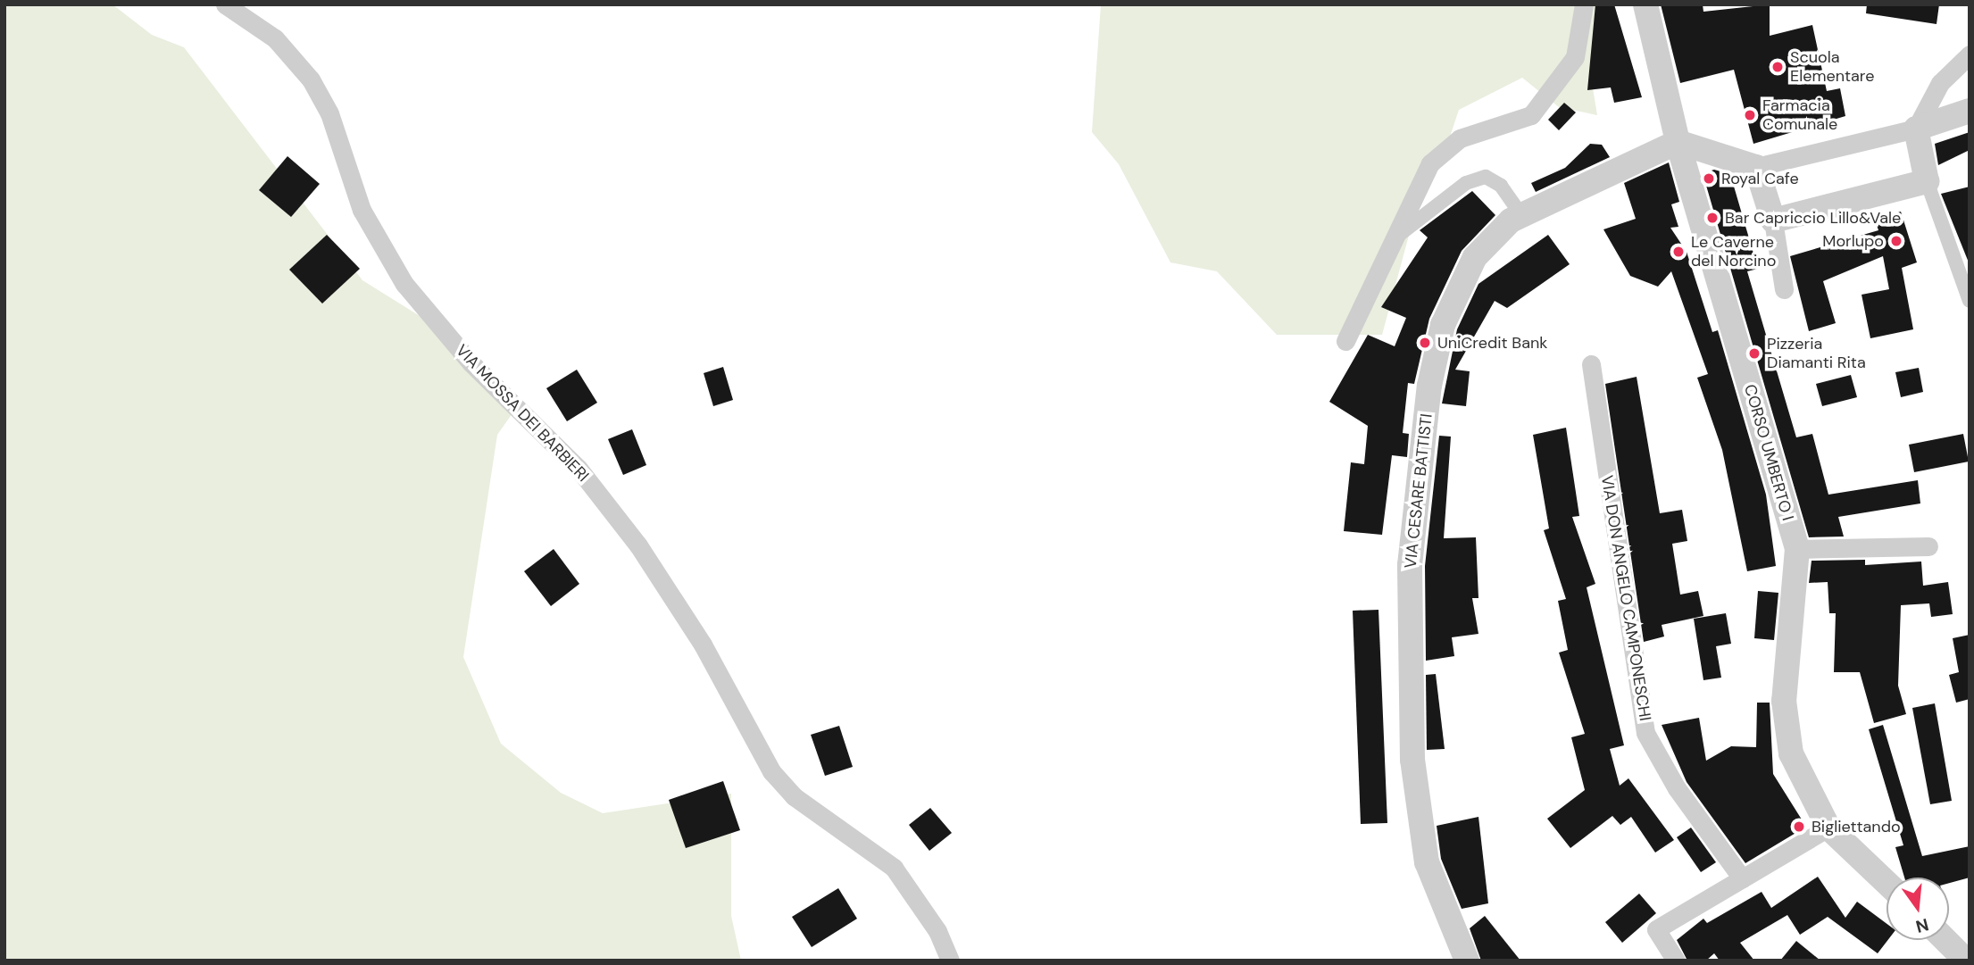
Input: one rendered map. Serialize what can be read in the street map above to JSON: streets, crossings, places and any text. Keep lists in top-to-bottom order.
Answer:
{
  "streets": {
    "street": [
      "VIA MOSSA DEI BARBIERI",
      "CORSO UMBERTO I",
      "VIA CESARE BATTISTI",
      "VIA DON ANGELO CAMPONESCHI"
    ]
  },
  "crossings": [
    ["CORSO UMBERTO I", "VIA CESARE BATTISTI"]
  ],
  "places": [
    "Scuola Elementare",
    "Farmacia Comunale",
    "Royal Cafe",
    "Bar Capriccio Lillo&Vale",
    "Morlupo",
    "Le Caverne del Norcino",
    "UniCredit Bank",
    "Pizzeria Diamanti Rita",
    "Bigliettando"
  ],
  "north": "bottom"
}
